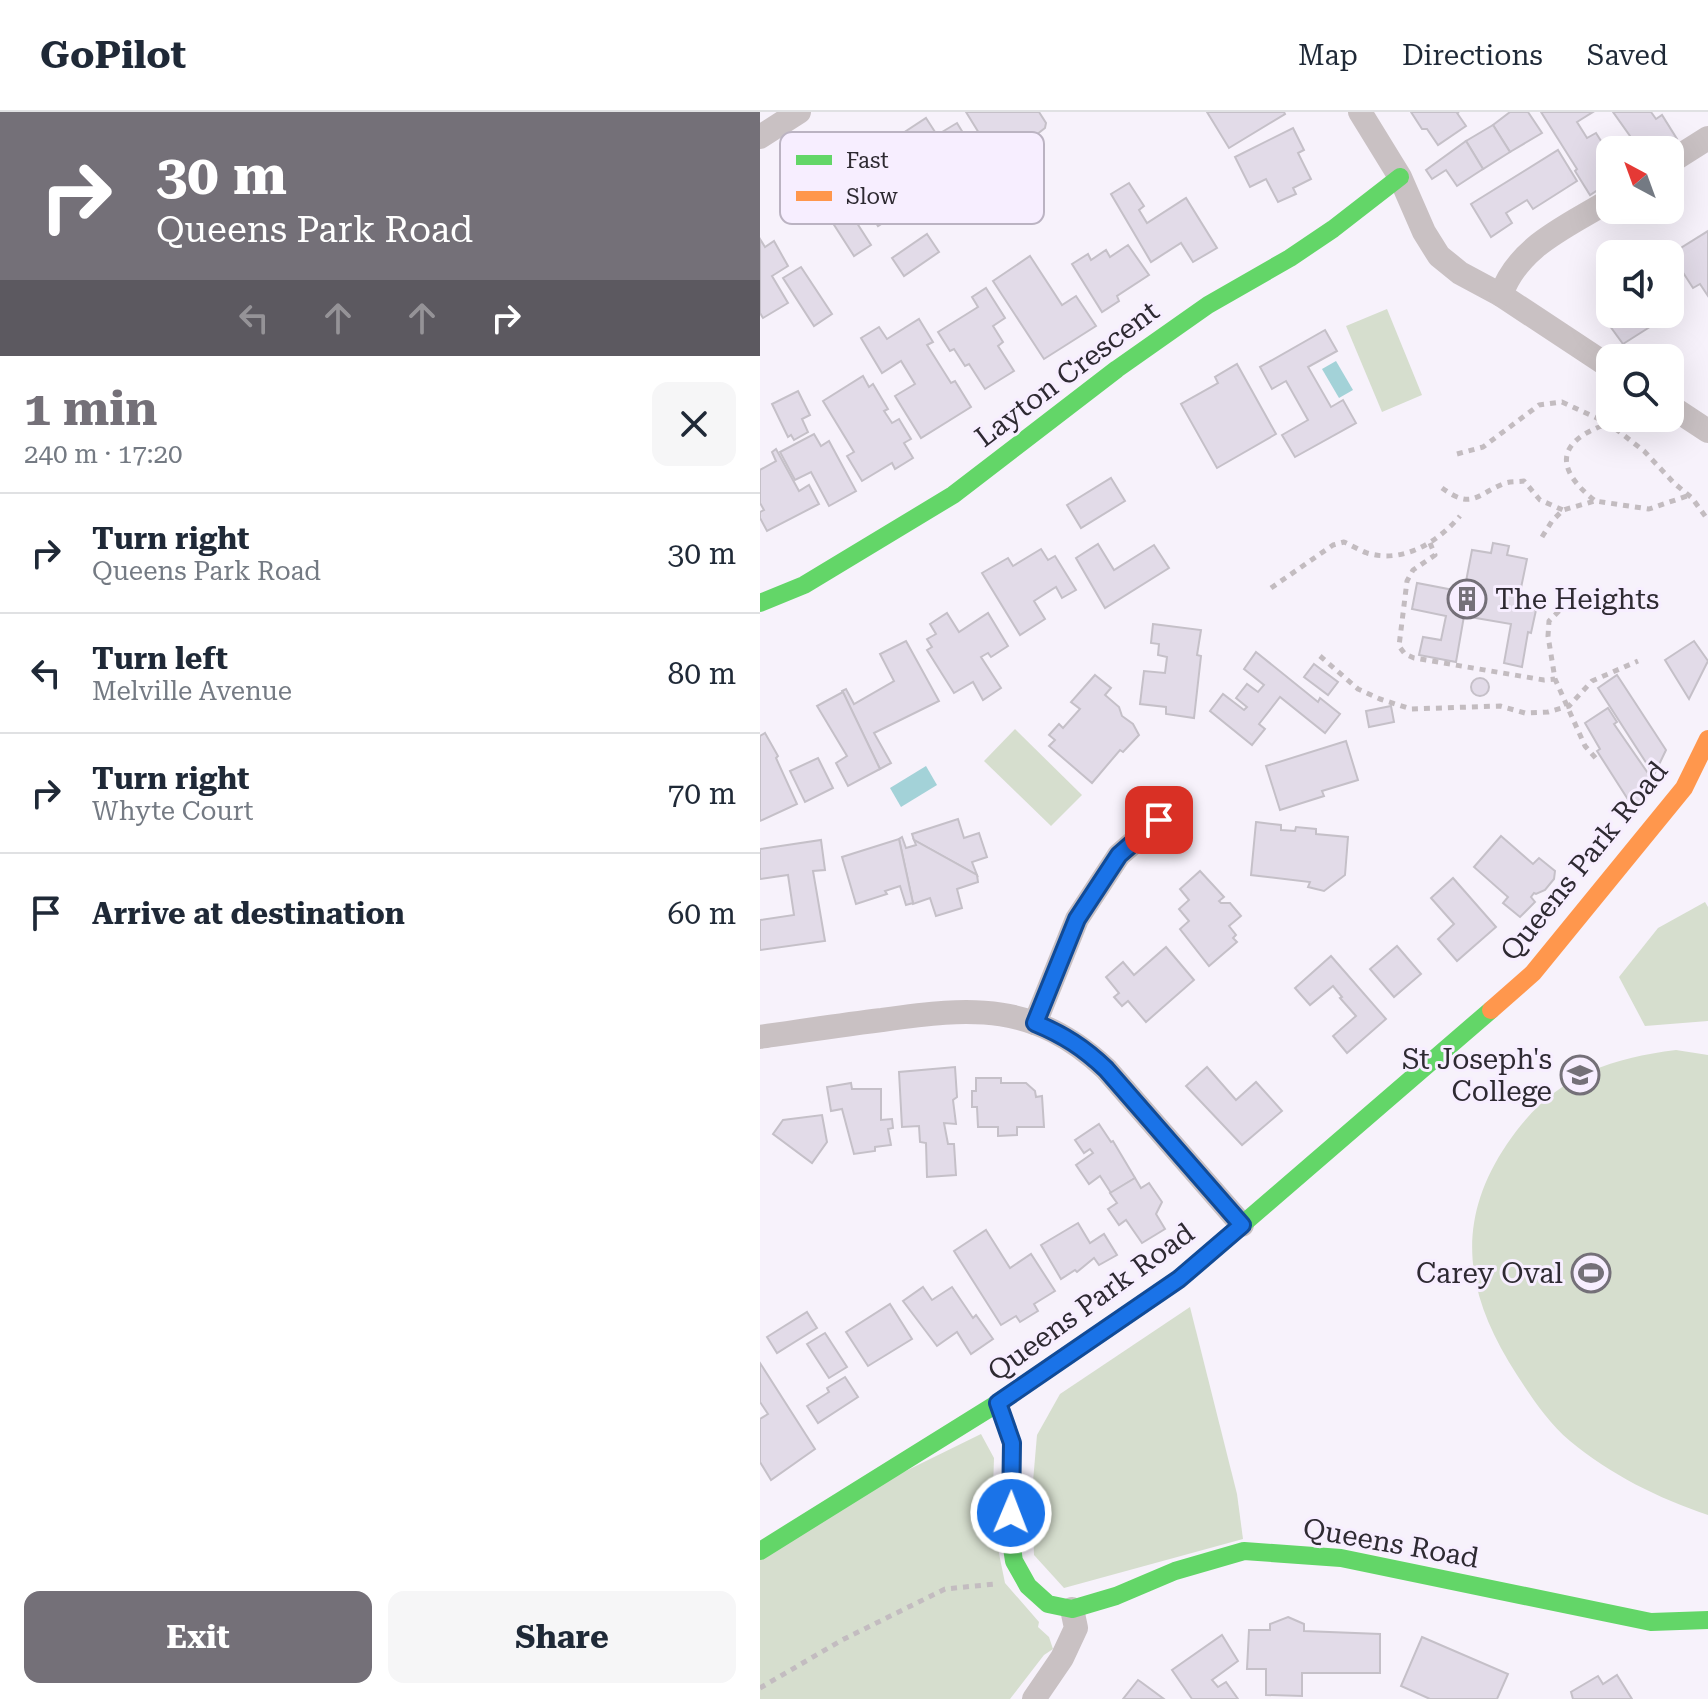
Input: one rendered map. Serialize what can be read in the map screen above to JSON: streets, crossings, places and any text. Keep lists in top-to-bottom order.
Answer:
{
  "streets": {
    "street": ["Layton Crescent", "Queens Park Road", "Queens Road"]
  },
  "places": {
    "building": ["The Heights"],
    "school or university": ["St Joseph's College"],
    "sports": ["Carey Oval"]
  },
  "legend": ["Fast", "Slow"],
  "north": "top left",
  "page": {
    "header": "GoPilot",
    "nav": ["Map", "Directions", "Saved"],
    "turn": ["30 m", "Queens Park Road"],
    "heading": ["1 min", "240 m · 17:20"],
    "list": [
      {
        "name": "Turn right",
        "note": "Queens Park Road",
        "value": "30 m"
      },
      {
        "name": "Turn left",
        "note": "Melville Avenue",
        "value": "80 m"
      },
      {
        "name": "Turn right",
        "note": "Whyte Court",
        "value": "70 m"
      },
      {
        "name": "Arrive at destination",
        "value": "60 m"
      }
    ],
    "buttons": ["Exit", "Share"]
  }
}
